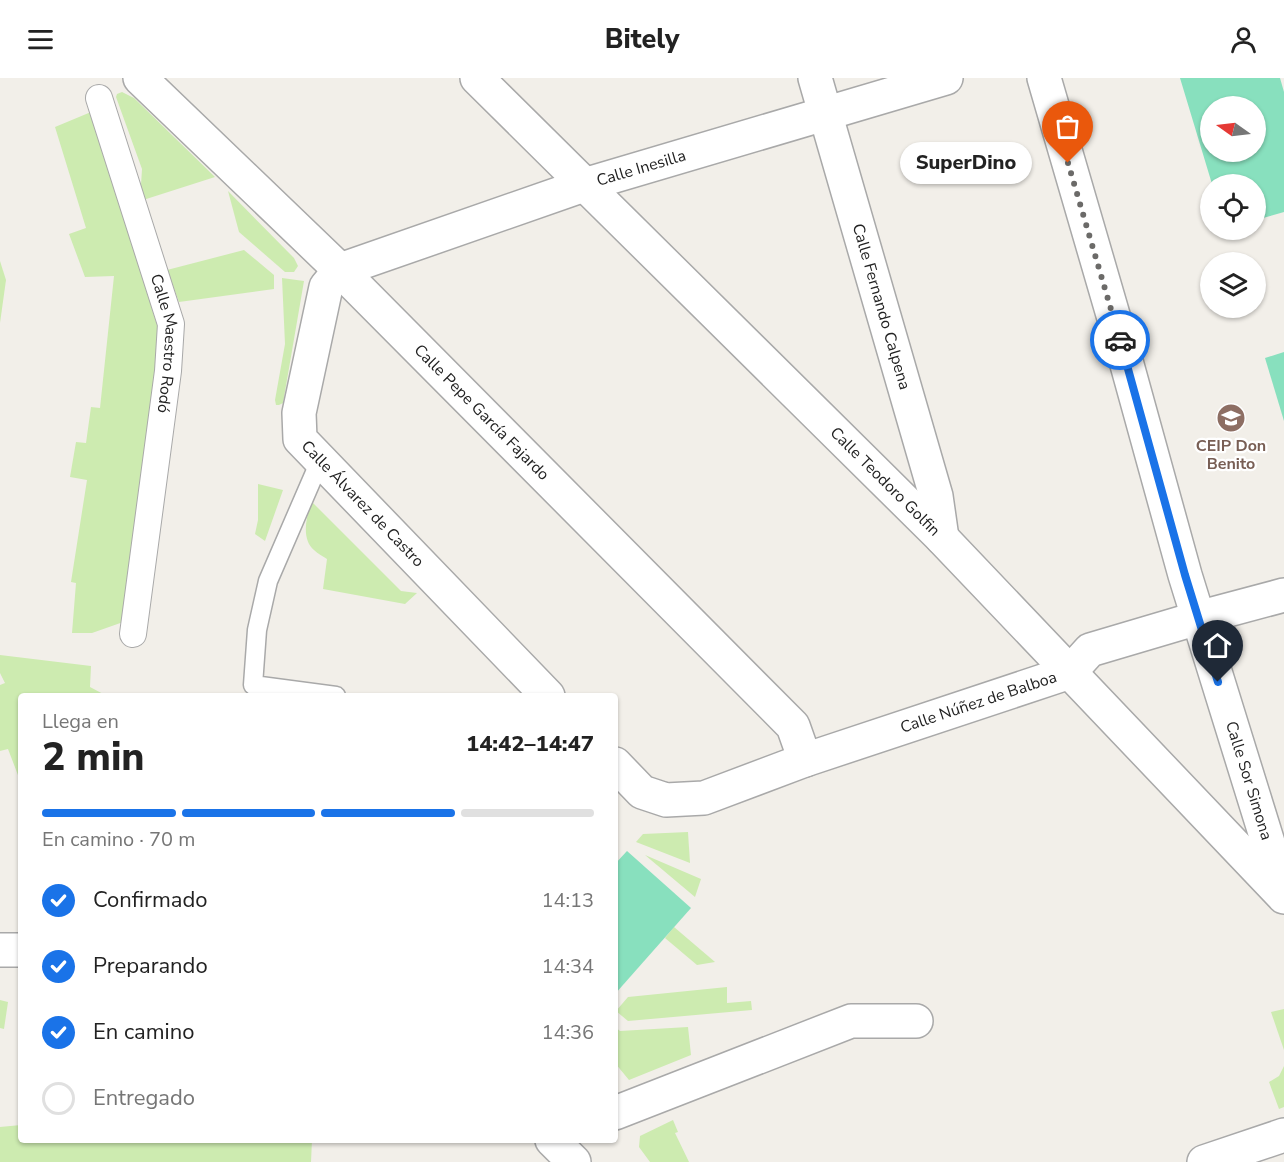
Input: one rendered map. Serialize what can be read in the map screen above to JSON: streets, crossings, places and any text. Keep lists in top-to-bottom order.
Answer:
{
  "streets": {
    "street": [
      "Calle Inesilla",
      "Calle Fernando Calpena",
      "Calle Maestro Rodó",
      "Calle Pepe García Fajardo",
      "Calle Teodoro Golfin",
      "Calle Álvarez de Castro",
      "Calle Núñez de Balboa",
      "Calle Sor Simona"
    ]
  },
  "crossings": [
    ["Calle Inesilla", "Calle Fernando Calpena"],
    ["Calle Inesilla", "Calle Pepe García Fajardo"],
    ["Calle Inesilla", "Calle Teodoro Golfin"],
    ["Calle Inesilla", "Calle Álvarez de Castro"],
    ["Calle Fernando Calpena", "Calle Teodoro Golfin"],
    ["Calle Pepe García Fajardo", "Calle Álvarez de Castro"],
    ["Calle Pepe García Fajardo", "Calle Núñez de Balboa"],
    ["Calle Teodoro Golfin", "Calle Núñez de Balboa"],
    ["Calle Teodoro Golfin", "Calle Sor Simona"],
    ["Calle Núñez de Balboa", "Calle Sor Simona"]
  ],
  "places": {
    "other": ["SuperDino"],
    "school or university": ["CEIP Don Benito"]
  },
  "north": "left",
  "page": {
    "header": "Bitely",
    "bubble": "SuperDino",
    "heading": ["2 min", "Llega en", "14:42–14:47"],
    "bar": "En camino · 70 m",
    "list": [
      ["Confirmado", "14:13"],
      ["Preparando", "14:34"],
      ["En camino", "14:36"],
      "Entregado"
    ]
  }
}
